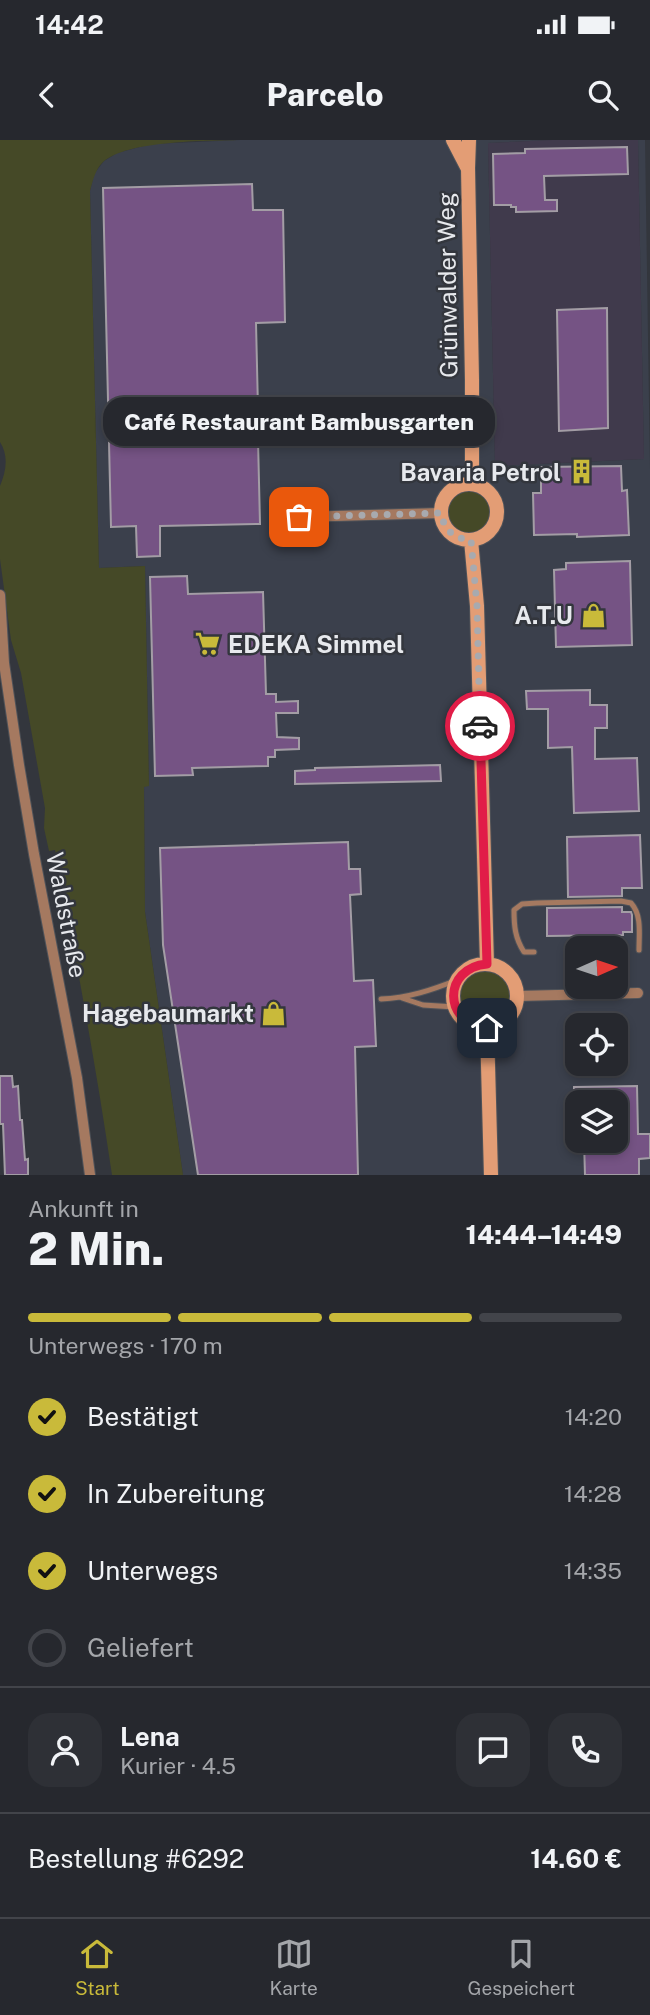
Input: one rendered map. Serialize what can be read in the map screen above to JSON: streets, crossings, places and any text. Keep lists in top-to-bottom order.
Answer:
{
  "streets": {
    "main road": ["Grünwalder Weg"],
    "street": ["Waldstraße"]
  },
  "places": {
    "building": ["Bavaria Petrol"],
    "other": ["Café Restaurant Bambusgarten"],
    "shop": ["A.T.U", "Hagebaumarkt"],
    "supermarket": ["EDEKA Simmel"]
  },
  "north": "right",
  "page": {
    "status": "14:42",
    "header": "Parcelo",
    "bubble": "Café Restaurant Bambusgarten",
    "heading": ["2 Min.", "Ankunft in", "14:44–14:49"],
    "panel": [
      "Lena",
      "Kurier · 4.5",
      "Bestellung #6292",
      "14.60 €"
    ],
    "bar": "Unterwegs · 170 m",
    "list": [
      ["Bestätigt", "14:20"],
      ["In Zubereitung", "14:28"],
      ["Unterwegs", "14:35"],
      "Geliefert"
    ],
    "tabs": ["Start", "Karte", "Gespeichert"]
  }
}
